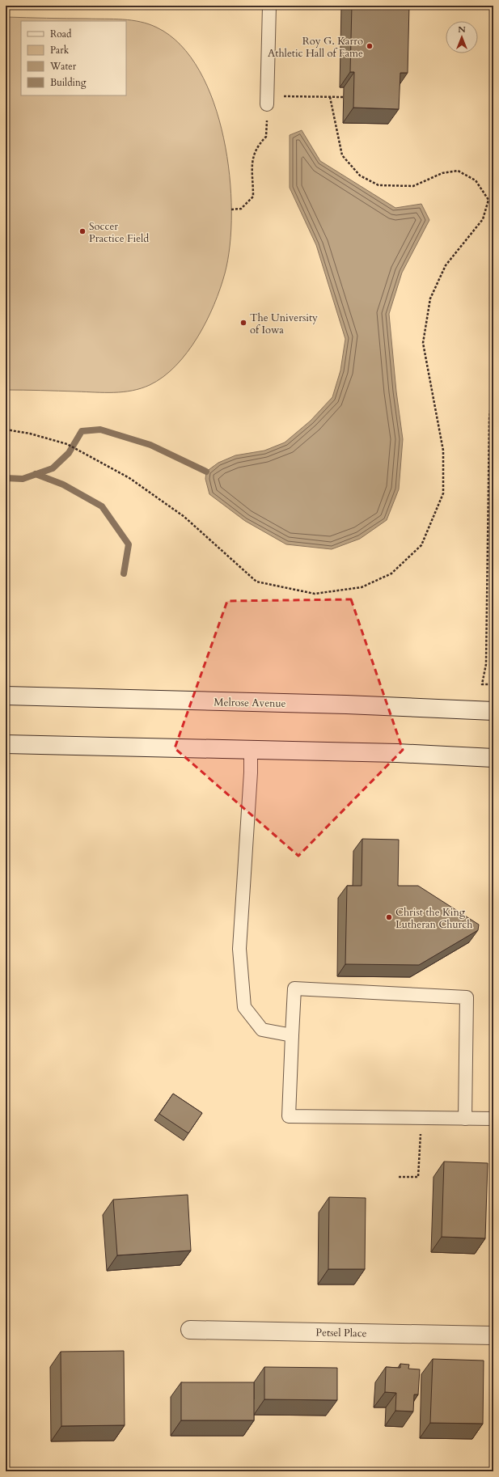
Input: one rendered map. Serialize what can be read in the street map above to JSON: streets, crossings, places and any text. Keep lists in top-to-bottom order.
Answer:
{
  "streets": {
    "main road": ["Melrose Avenue", "Petsel Place"]
  },
  "places": [
    "Roy G. Karro Athletic Hall of Fame",
    "Soccer Practice Field",
    "The University of Iowa",
    "Christ the King Lutheran Church"
  ],
  "legend": [
    "Road",
    "Park",
    "Water",
    "Building"
  ],
  "north": "top"
}
